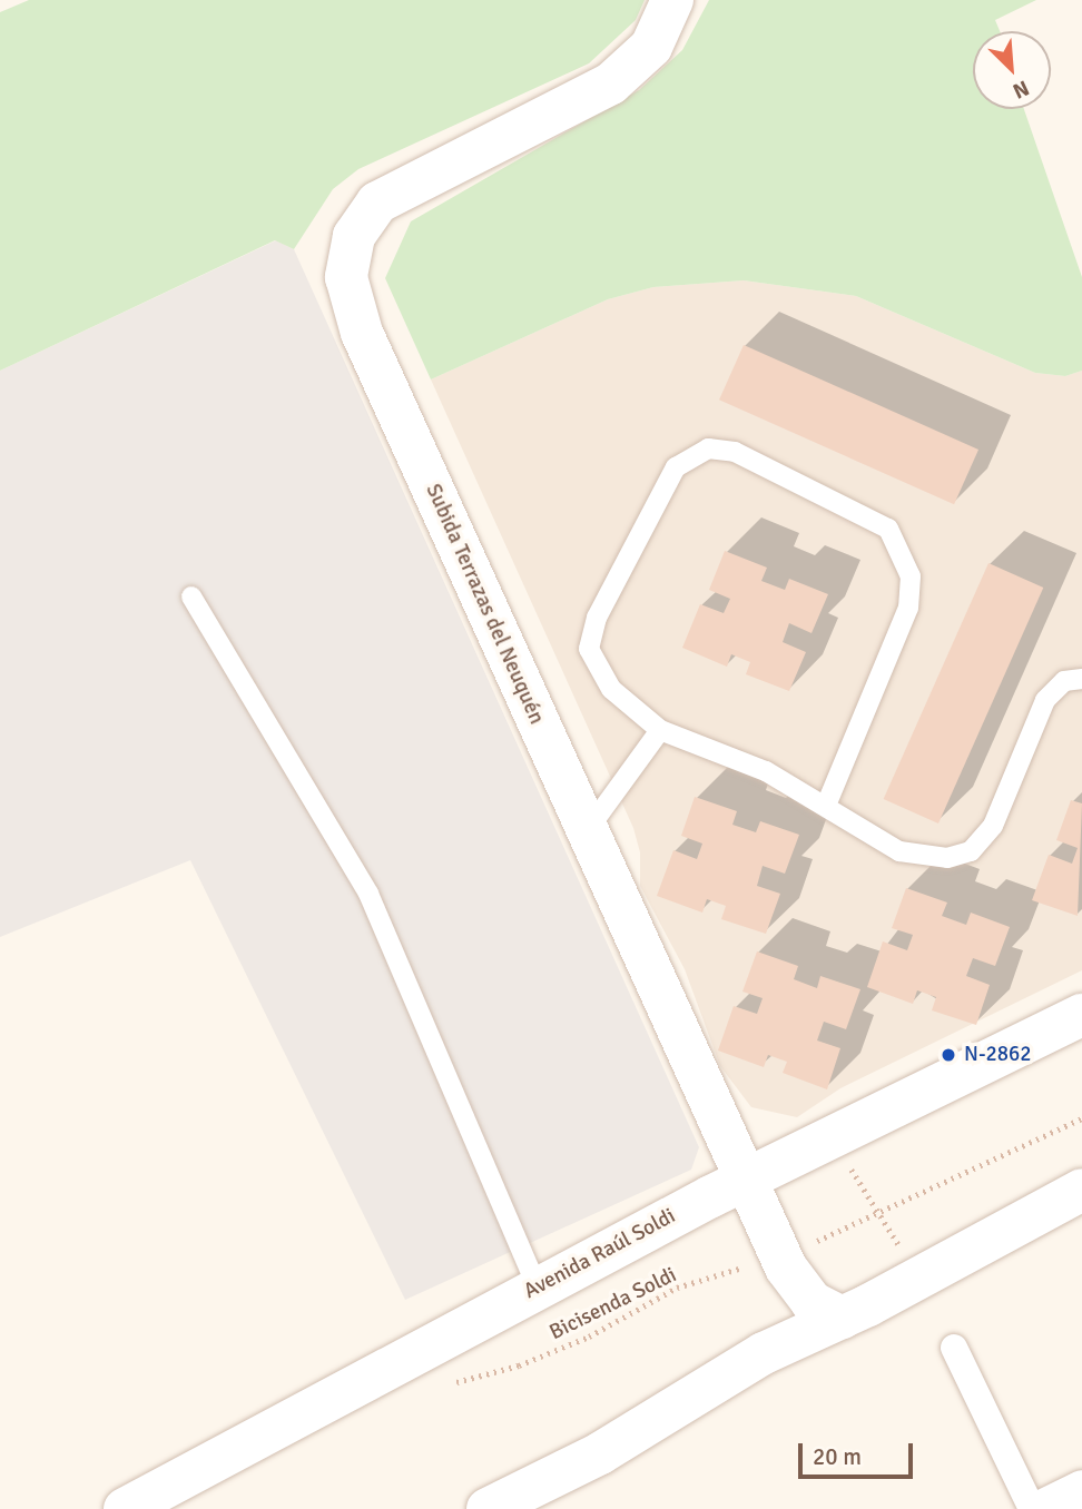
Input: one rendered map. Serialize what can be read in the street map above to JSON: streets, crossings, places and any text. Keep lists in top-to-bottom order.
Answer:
{
  "streets": {
    "main road": ["Subida Terrazas del Neuquén", "Avenida Raúl Soldi"],
    "path": ["Bicisenda Soldi"]
  },
  "crossings": [
    ["Subida Terrazas del Neuquén", "Avenida Raúl Soldi"],
    ["Subida Terrazas del Neuquén", "Bicisenda Soldi"]
  ],
  "places": ["N-2862"],
  "scale_bar": "20 m",
  "north": "bottom right"
}
